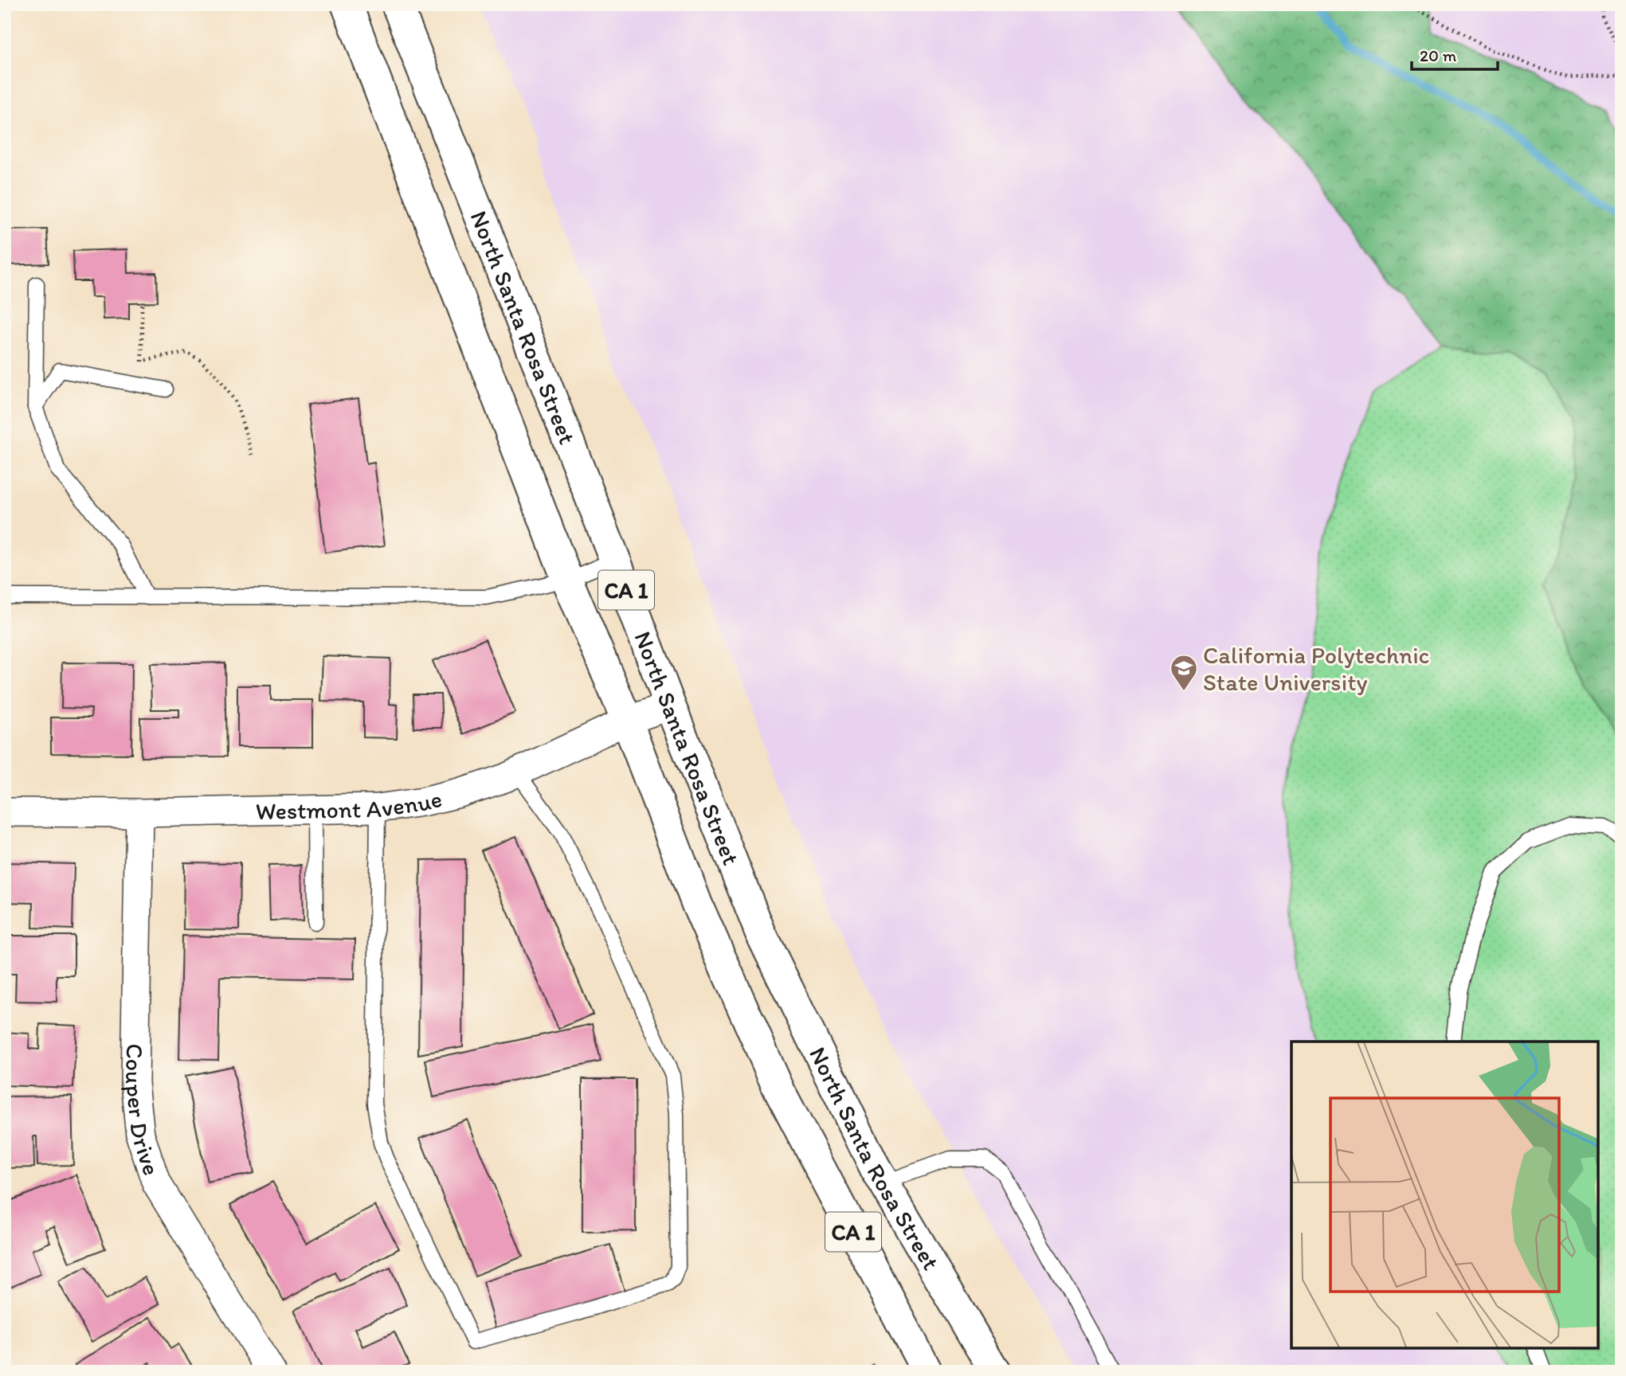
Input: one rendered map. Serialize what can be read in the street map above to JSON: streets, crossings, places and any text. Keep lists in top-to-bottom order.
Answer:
{
  "streets": {
    "highway": ["North Santa Rosa Street", "CA 1"],
    "street": ["Westmont Avenue", "Couper Drive"]
  },
  "crossings": [
    ["North Santa Rosa Street", "Westmont Avenue"],
    ["Westmont Avenue", "Couper Drive"]
  ],
  "places": {
    "school or university": ["California Polytechnic State University"]
  },
  "scale_bar": "20 m"
}
